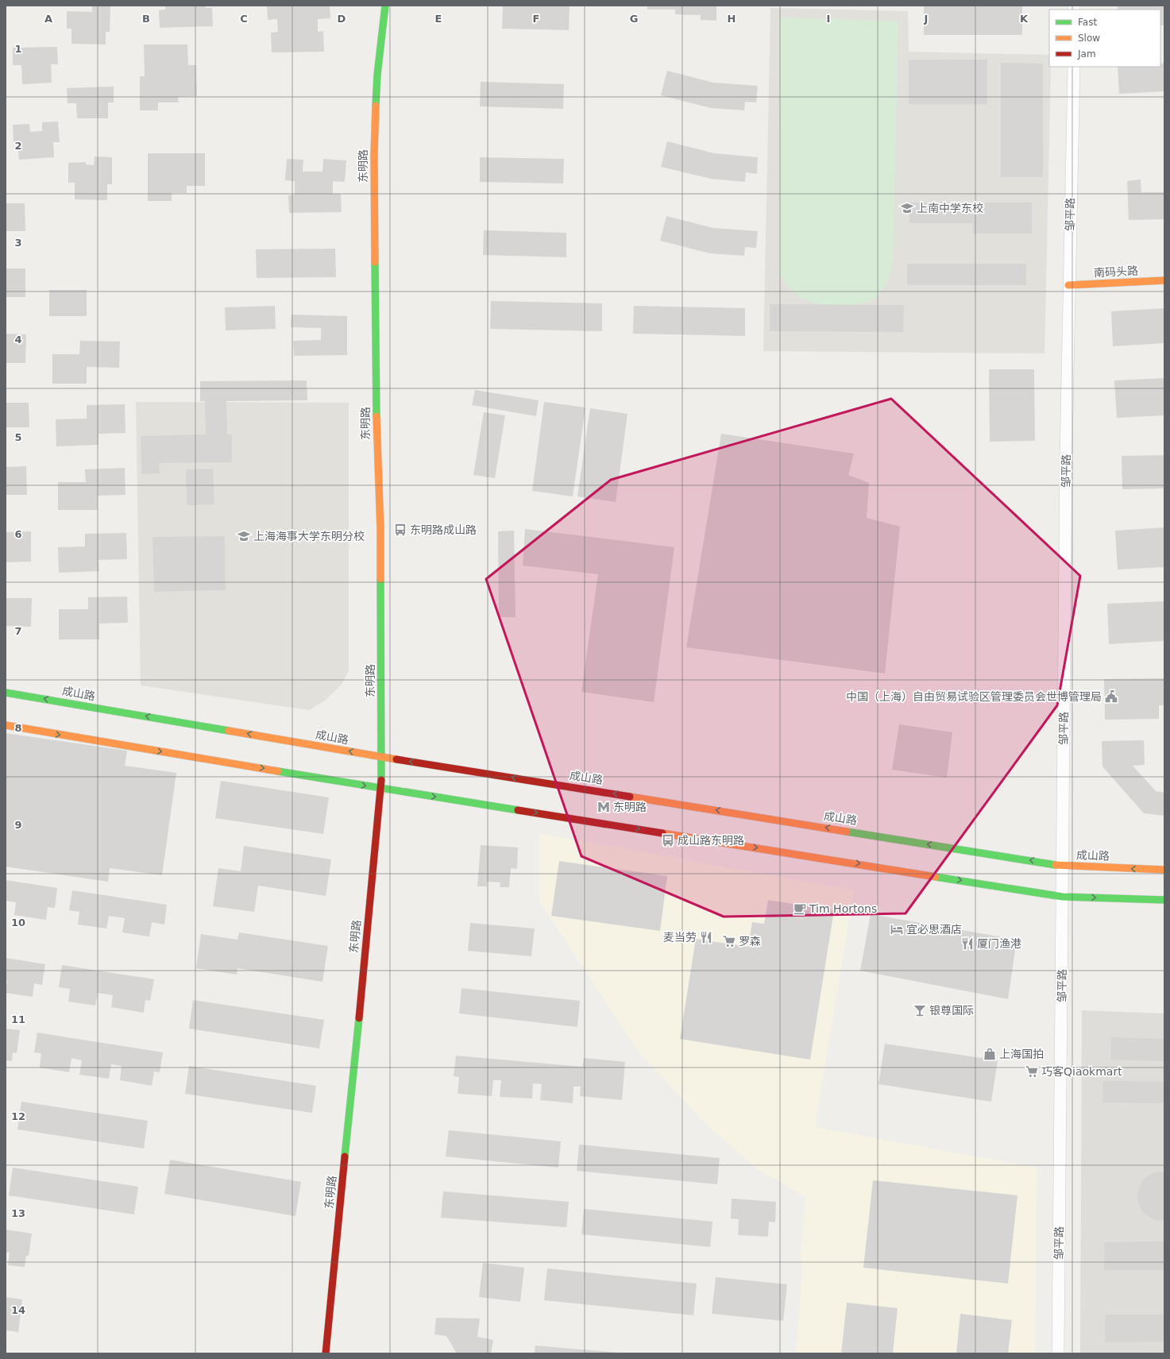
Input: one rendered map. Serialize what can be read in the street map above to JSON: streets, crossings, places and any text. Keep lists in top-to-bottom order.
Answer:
{
  "streets": {
    "main road": ["东明路", "南码头路", "成山路"],
    "street": ["邹平路"]
  },
  "crossings": [
    ["东明路", "成山路"],
    ["邹平路", "南码头路"],
    ["邹平路", "成山路"]
  ],
  "places": {
    "school or university": ["上南中学东校", "上海海事大学东明分校"],
    "bus stop": ["东明路成山路", "成山路东明路"],
    "public building": ["中国（上海）自由贸易试验区管理委员会世博管理局"],
    "metro station": ["东明路"],
    "cafe": ["Tim Hortons"],
    "hotel": ["宜必思酒店"],
    "restaurant": ["麦当劳", "厦门渔港"],
    "supermarket": ["罗森", "巧客Qiaokmart"],
    "bar": ["银尊国际"],
    "shop": ["上海国拍"]
  },
  "legend": ["Fast", "Slow", "Jam"],
  "grid": {
    "columns": [
      "A",
      "B",
      "C",
      "D",
      "E",
      "F",
      "G",
      "H",
      "I",
      "J",
      "K"
    ],
    "rows": [
      "1",
      "2",
      "3",
      "4",
      "5",
      "6",
      "7",
      "8",
      "9",
      "10",
      "11",
      "12",
      "13",
      "14"
    ]
  }
}
